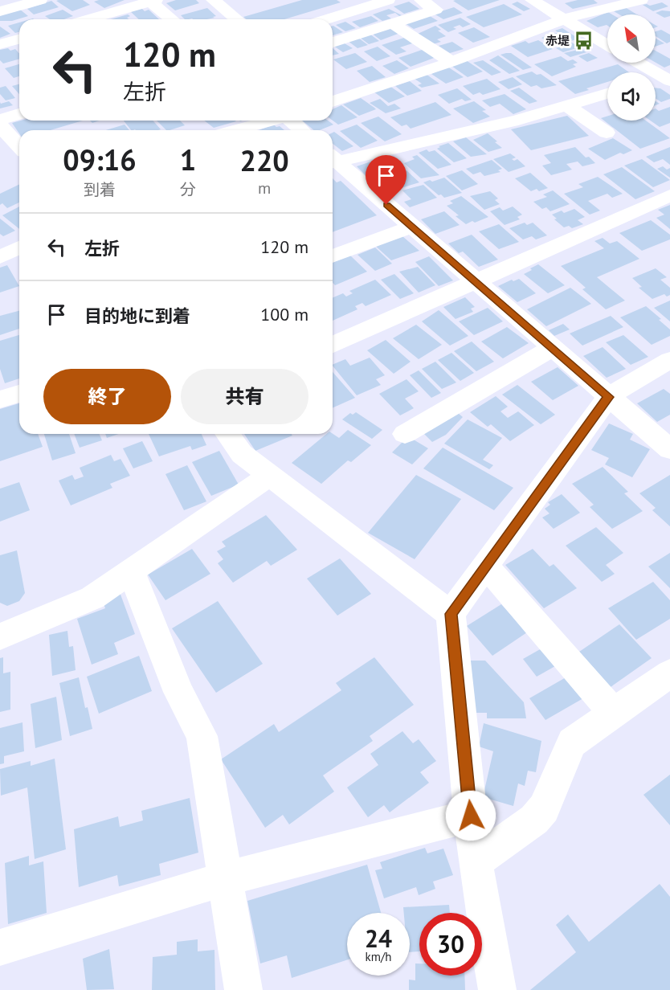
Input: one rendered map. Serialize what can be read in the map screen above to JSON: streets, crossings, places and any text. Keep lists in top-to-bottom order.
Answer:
{
  "places": {
    "bus stop": ["赤堤"]
  },
  "north": "top left",
  "page": {
    "turn": ["120 m", "左折"],
    "eta": [
      "09:16",
      "到着",
      "1",
      "分",
      "220",
      "m"
    ],
    "list": [
      {
        "name": "左折",
        "value": "120 m"
      },
      {
        "name": "目的地に到着",
        "value": "100 m"
      }
    ],
    "buttons": ["終了", "共有"],
    "speed": "24 km/h",
    "limit": "30"
  }
}
